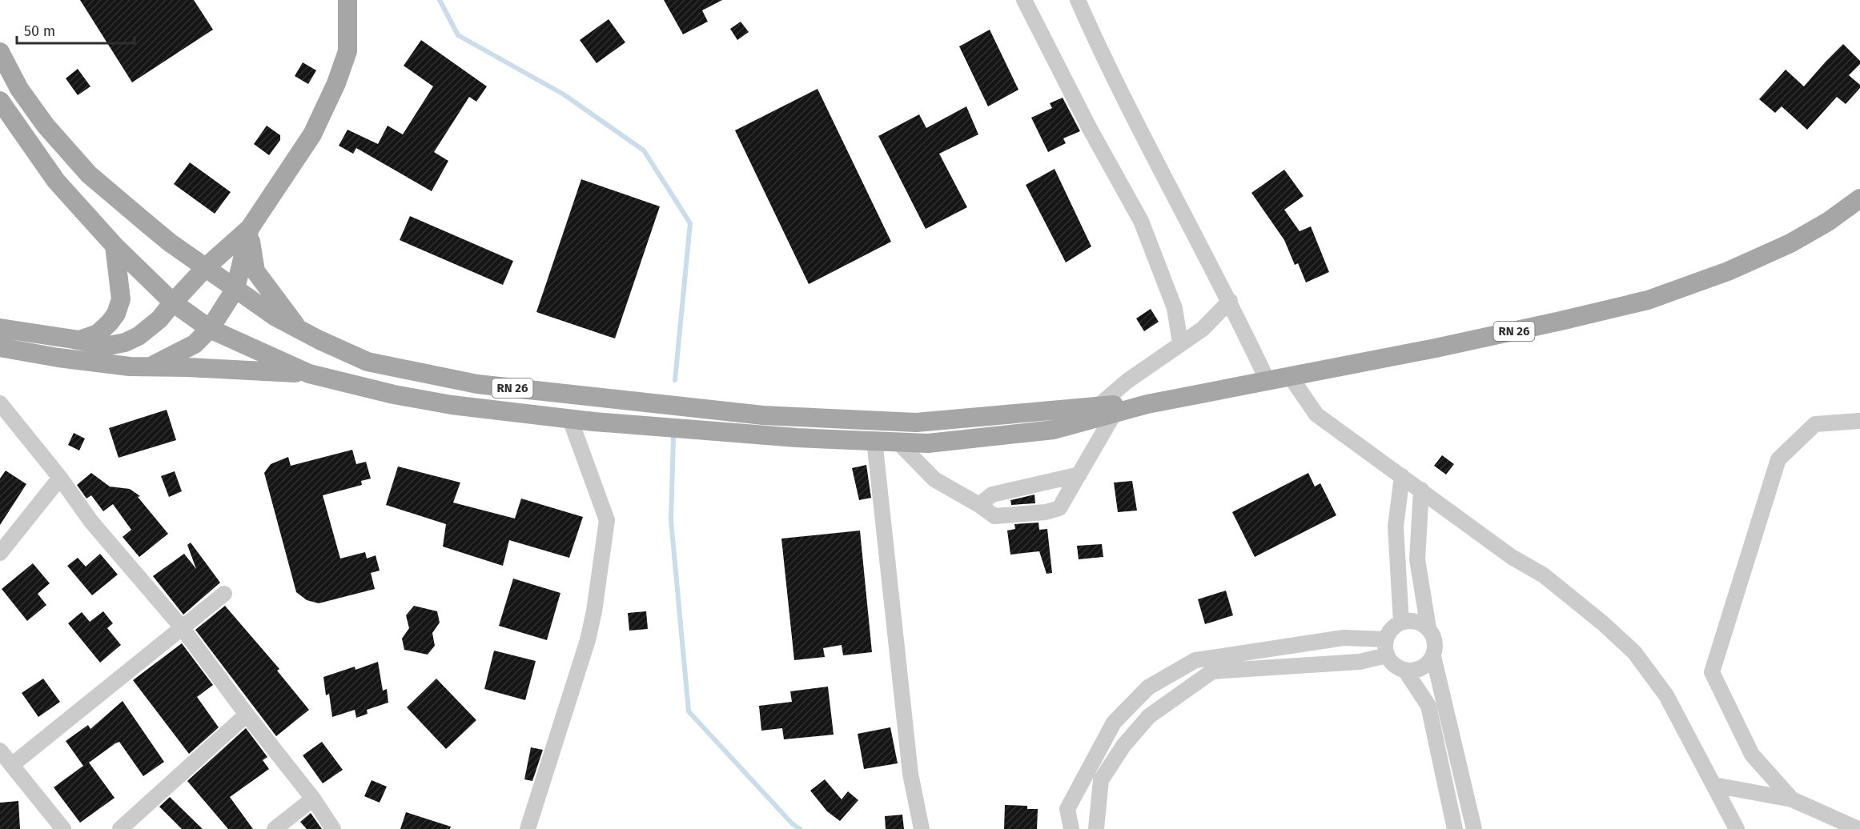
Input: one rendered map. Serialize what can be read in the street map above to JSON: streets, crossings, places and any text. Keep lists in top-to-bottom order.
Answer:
{
  "streets": {
    "main road": ["RN 26"]
  },
  "scale_bar": "50 m"
}
